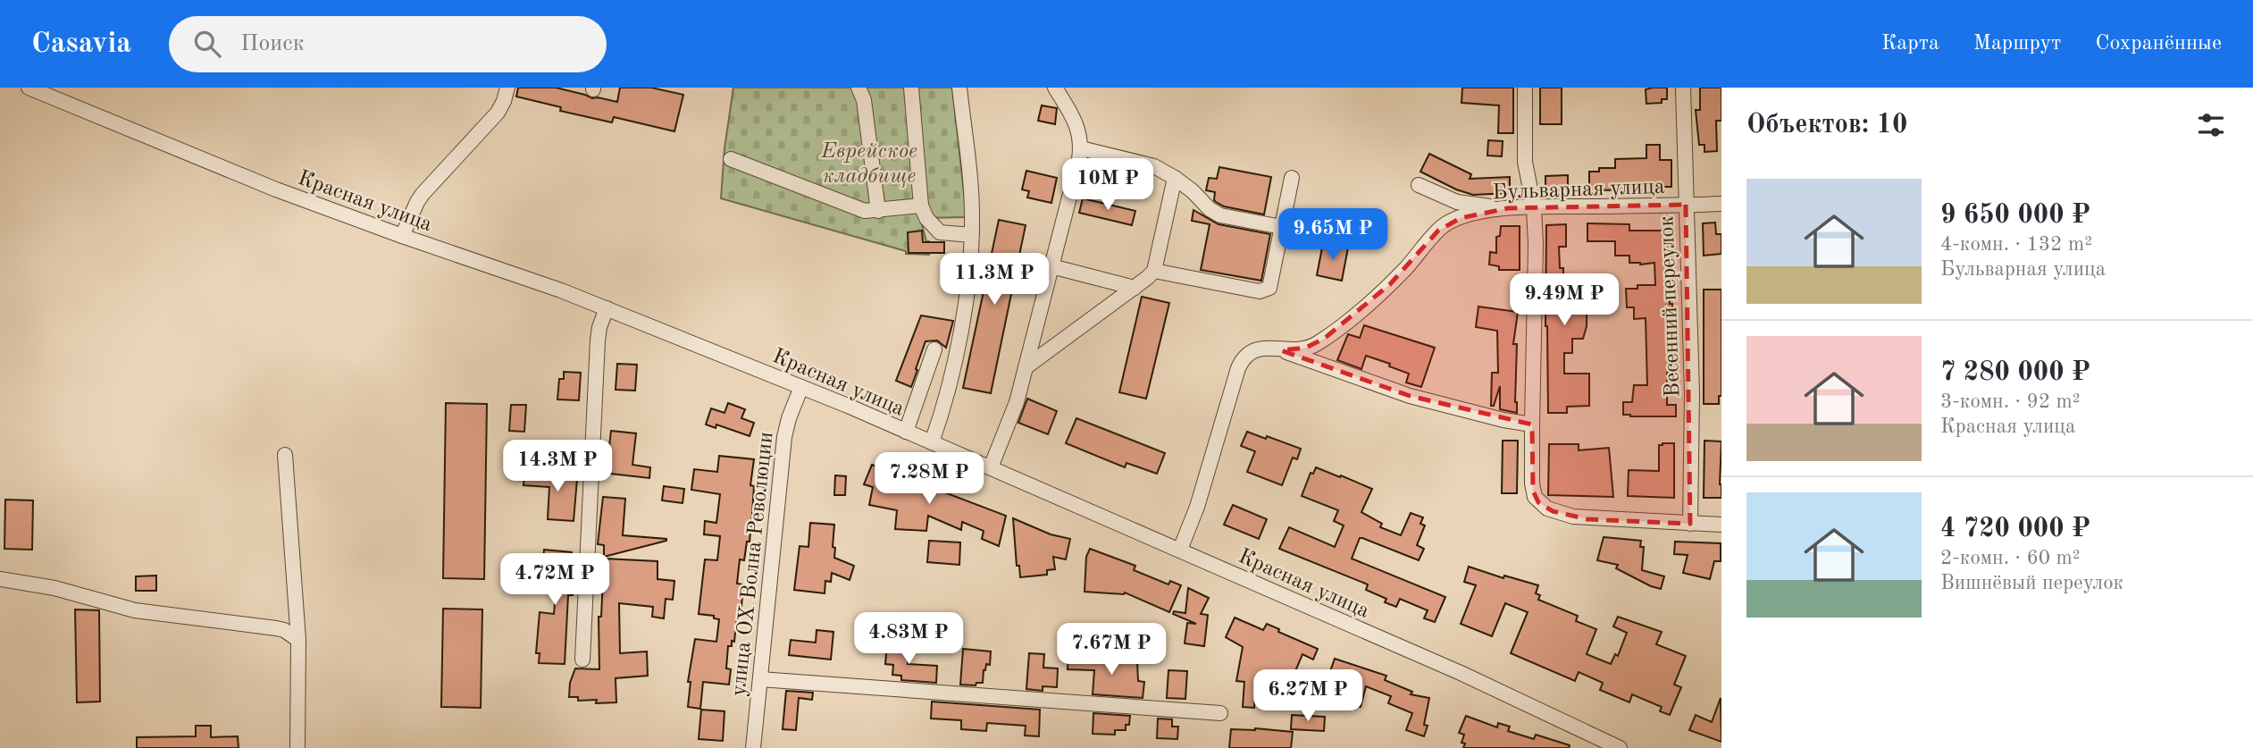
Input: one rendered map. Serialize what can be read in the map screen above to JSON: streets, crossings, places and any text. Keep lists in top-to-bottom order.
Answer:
{
  "streets": {
    "street": [
      "Бульварная улица",
      "Красная улица",
      "Весенний переулок",
      "улица ОХ Волна Революции"
    ]
  },
  "crossings": [
    ["Бульварная улица", "Красная улица"],
    ["Бульварная улица", "Весенний переулок"],
    ["Красная улица", "улица ОХ Волна Революции"]
  ],
  "parks": ["Еврейское кладбище"],
  "page": {
    "header": "Casavia",
    "search": "Поиск",
    "nav": ["Карта", "Маршрут", "Сохранённые"],
    "heading": "Объектов: 10",
    "price": [
      "10M ₽",
      "9.65M ₽",
      "11.3M ₽",
      "9.49M ₽",
      "14.3M ₽",
      "7.28M ₽",
      "4.72M ₽",
      "4.83M ₽",
      "7.67M ₽",
      "6.27M ₽"
    ],
    "list": [
      {
        "name": "9 650 000 ₽",
        "note": "4-комн. · 132 m² · Бульварная улица"
      },
      {
        "name": "7 280 000 ₽",
        "note": "3-комн. · 92 m² · Красная улица"
      },
      {
        "name": "4 720 000 ₽",
        "note": "2-комн. · 60 m² · Вишнёвый переулок"
      }
    ]
  }
}
